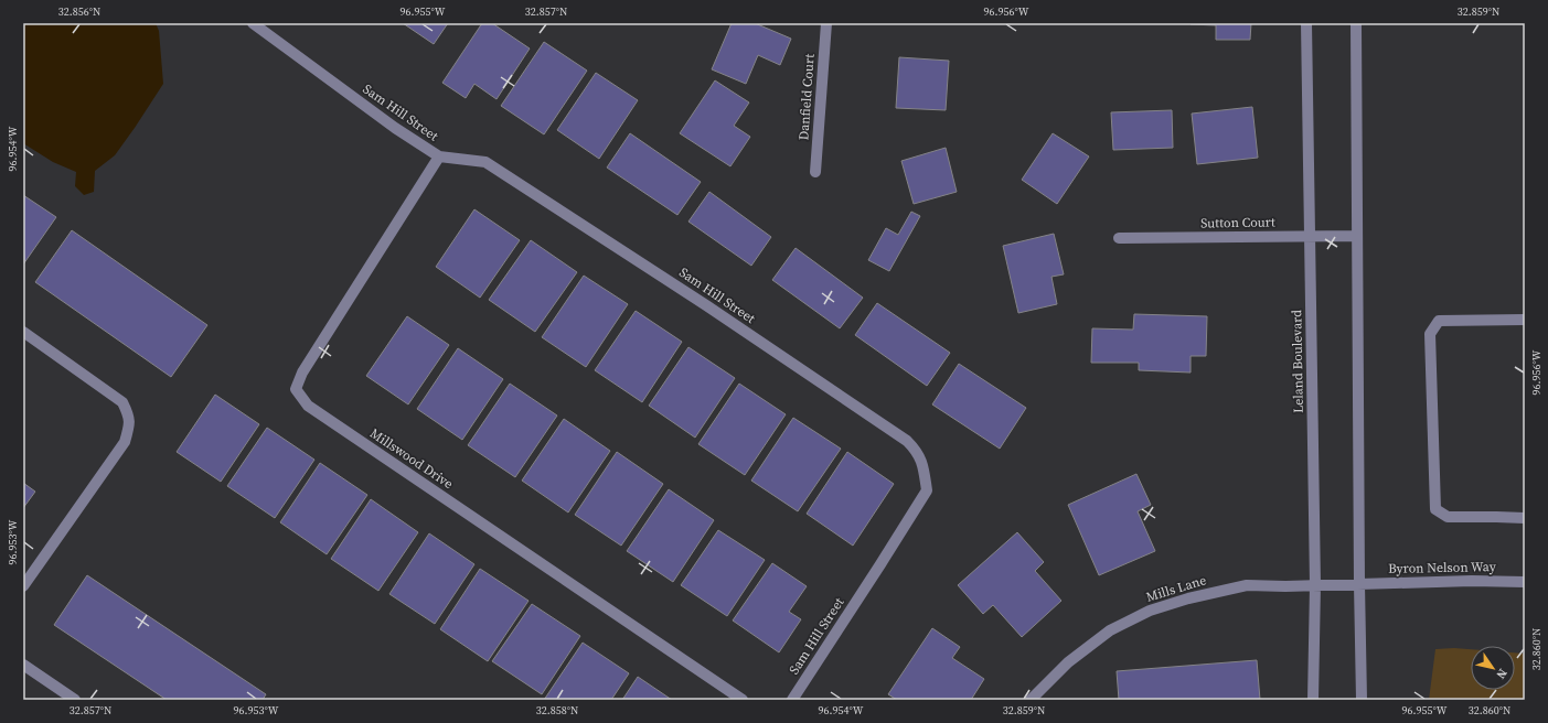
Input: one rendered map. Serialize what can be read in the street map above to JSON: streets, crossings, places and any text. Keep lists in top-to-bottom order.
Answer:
{
  "streets": {
    "street": [
      "Danfield Court",
      "Sam Hill Street",
      "Sutton Court",
      "Leland Boulevard",
      "Millswood Drive",
      "Byron Nelson Way",
      "Mills Lane"
    ]
  },
  "crossings": [
    ["Sam Hill Street", "Millswood Drive"],
    ["Sutton Court", "Leland Boulevard"],
    ["Leland Boulevard", "Mills Lane"],
    ["Byron Nelson Way", "Mills Lane"]
  ],
  "north": "bottom right",
  "coordinates": [
    "32.856°N",
    "96.955°W",
    "32.857°N",
    "96.956°W",
    "32.859°N",
    "96.954°W",
    "96.953°W",
    "32.860°N",
    "32.858°N"
  ]
}
